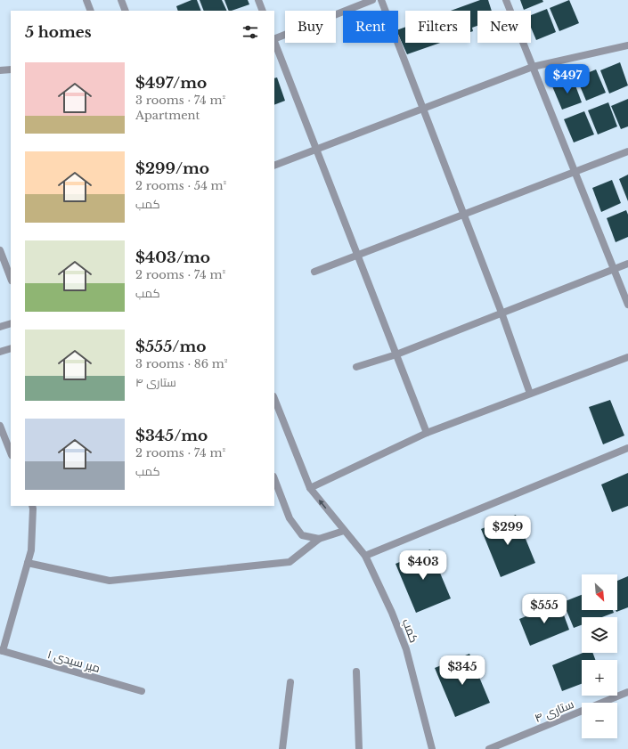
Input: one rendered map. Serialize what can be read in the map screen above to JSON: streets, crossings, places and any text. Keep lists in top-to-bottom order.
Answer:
{
  "streets": {
    "street": ["کمب", "میر سیدی ۱", "ستاری ۴"]
  },
  "north": "bottom right",
  "page": {
    "chip": [
      "Buy",
      "Rent",
      "Filters",
      "New"
    ],
    "heading": "5 homes",
    "list": [
      {
        "name": "$497/mo",
        "note": "3 rooms · 74 m² · Apartment"
      },
      {
        "name": "$299/mo",
        "note": "2 rooms · 54 m² · کمب"
      },
      {
        "name": "$403/mo",
        "note": "2 rooms · 74 m² · کمب"
      },
      {
        "name": "$555/mo",
        "note": "3 rooms · 86 m² · ستاری ۴"
      },
      {
        "name": "$345/mo",
        "note": "2 rooms · 74 m² · کمب"
      }
    ],
    "price": [
      "$497",
      "$299",
      "$403",
      "$555",
      "$345"
    ],
    "map_buttons": ["+", "−"]
  }
}
